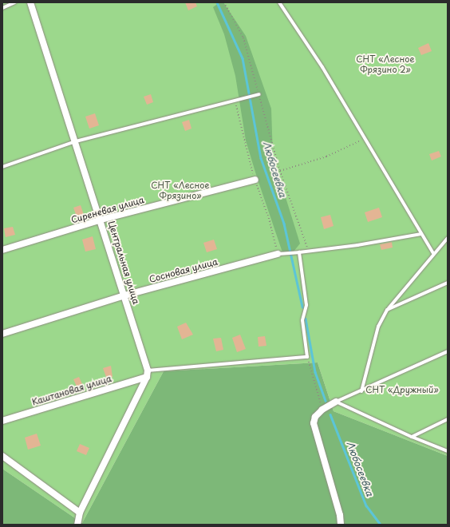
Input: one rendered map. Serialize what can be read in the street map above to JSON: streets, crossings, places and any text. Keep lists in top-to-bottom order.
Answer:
{
  "streets": {
    "street": [
      "Сиреневая улица",
      "Центральная улица",
      "Сосновая улица",
      "Каштановая улица"
    ]
  },
  "crossings": [
    ["Сиреневая улица", "Центральная улица"],
    ["Центральная улица", "Сосновая улица"],
    ["Центральная улица", "Каштановая улица"]
  ],
  "water": ["Любосеевка"],
  "parks": ["СНТ «Лесное Фрязино 2»", "СНТ «Лесное Фрязино»", "СНТ «Дружный»"]
}
